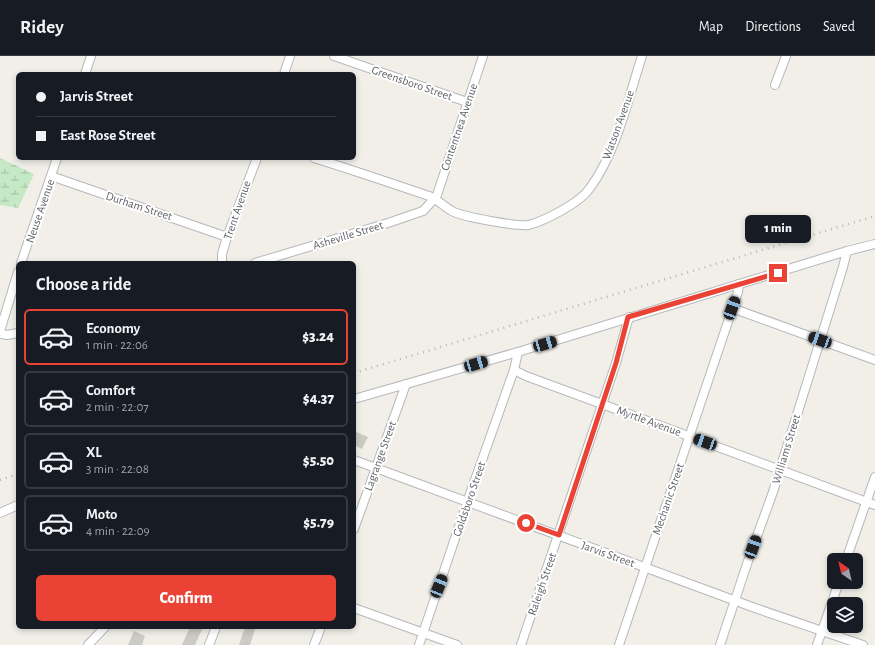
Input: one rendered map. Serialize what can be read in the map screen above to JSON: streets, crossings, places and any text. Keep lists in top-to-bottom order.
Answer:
{
  "streets": {
    "street": [
      "Greensboro Street",
      "Watson Avenue",
      "Contentnea Avenue",
      "Durham Street",
      "Trent Avenue",
      "Neuse Avenue",
      "Asheville Street",
      "Myrtle Avenue",
      "Williams Street",
      "Lagrange Street",
      "Goldsboro Street",
      "Mechanic Street",
      "Jarvis Street",
      "Raleigh Street"
    ]
  },
  "crossings": [
    ["Greensboro Street", "Contentnea Avenue"],
    ["Watson Avenue", "Contentnea Avenue"],
    ["Watson Avenue", "Asheville Street"],
    ["Contentnea Avenue", "Asheville Street"],
    ["Durham Street", "Trent Avenue"],
    ["Durham Street", "Neuse Avenue"],
    ["Myrtle Avenue", "Williams Street"],
    ["Myrtle Avenue", "Goldsboro Street"],
    ["Myrtle Avenue", "Mechanic Street"],
    ["Myrtle Avenue", "Raleigh Street"],
    ["Williams Street", "Jarvis Street"],
    ["Lagrange Street", "Jarvis Street"],
    ["Goldsboro Street", "Jarvis Street"],
    ["Mechanic Street", "Jarvis Street"],
    ["Jarvis Street", "Raleigh Street"]
  ],
  "north": "top left",
  "page": {
    "header": "Ridey",
    "nav": ["Map", "Directions", "Saved"],
    "banner": ["Jarvis Street", "East Rose Street"],
    "bubble": "1 min",
    "heading": "Choose a ride",
    "list": [
      {
        "name": "Economy",
        "note": "1 min · 22:06",
        "value": "$3.24"
      },
      {
        "name": "Comfort",
        "note": "2 min · 22:07",
        "value": "$4.37"
      },
      {
        "name": "XL",
        "note": "3 min · 22:08",
        "value": "$5.50"
      },
      {
        "name": "Moto",
        "note": "4 min · 22:09",
        "value": "$5.79"
      }
    ],
    "buttons": "Confirm"
  }
}
